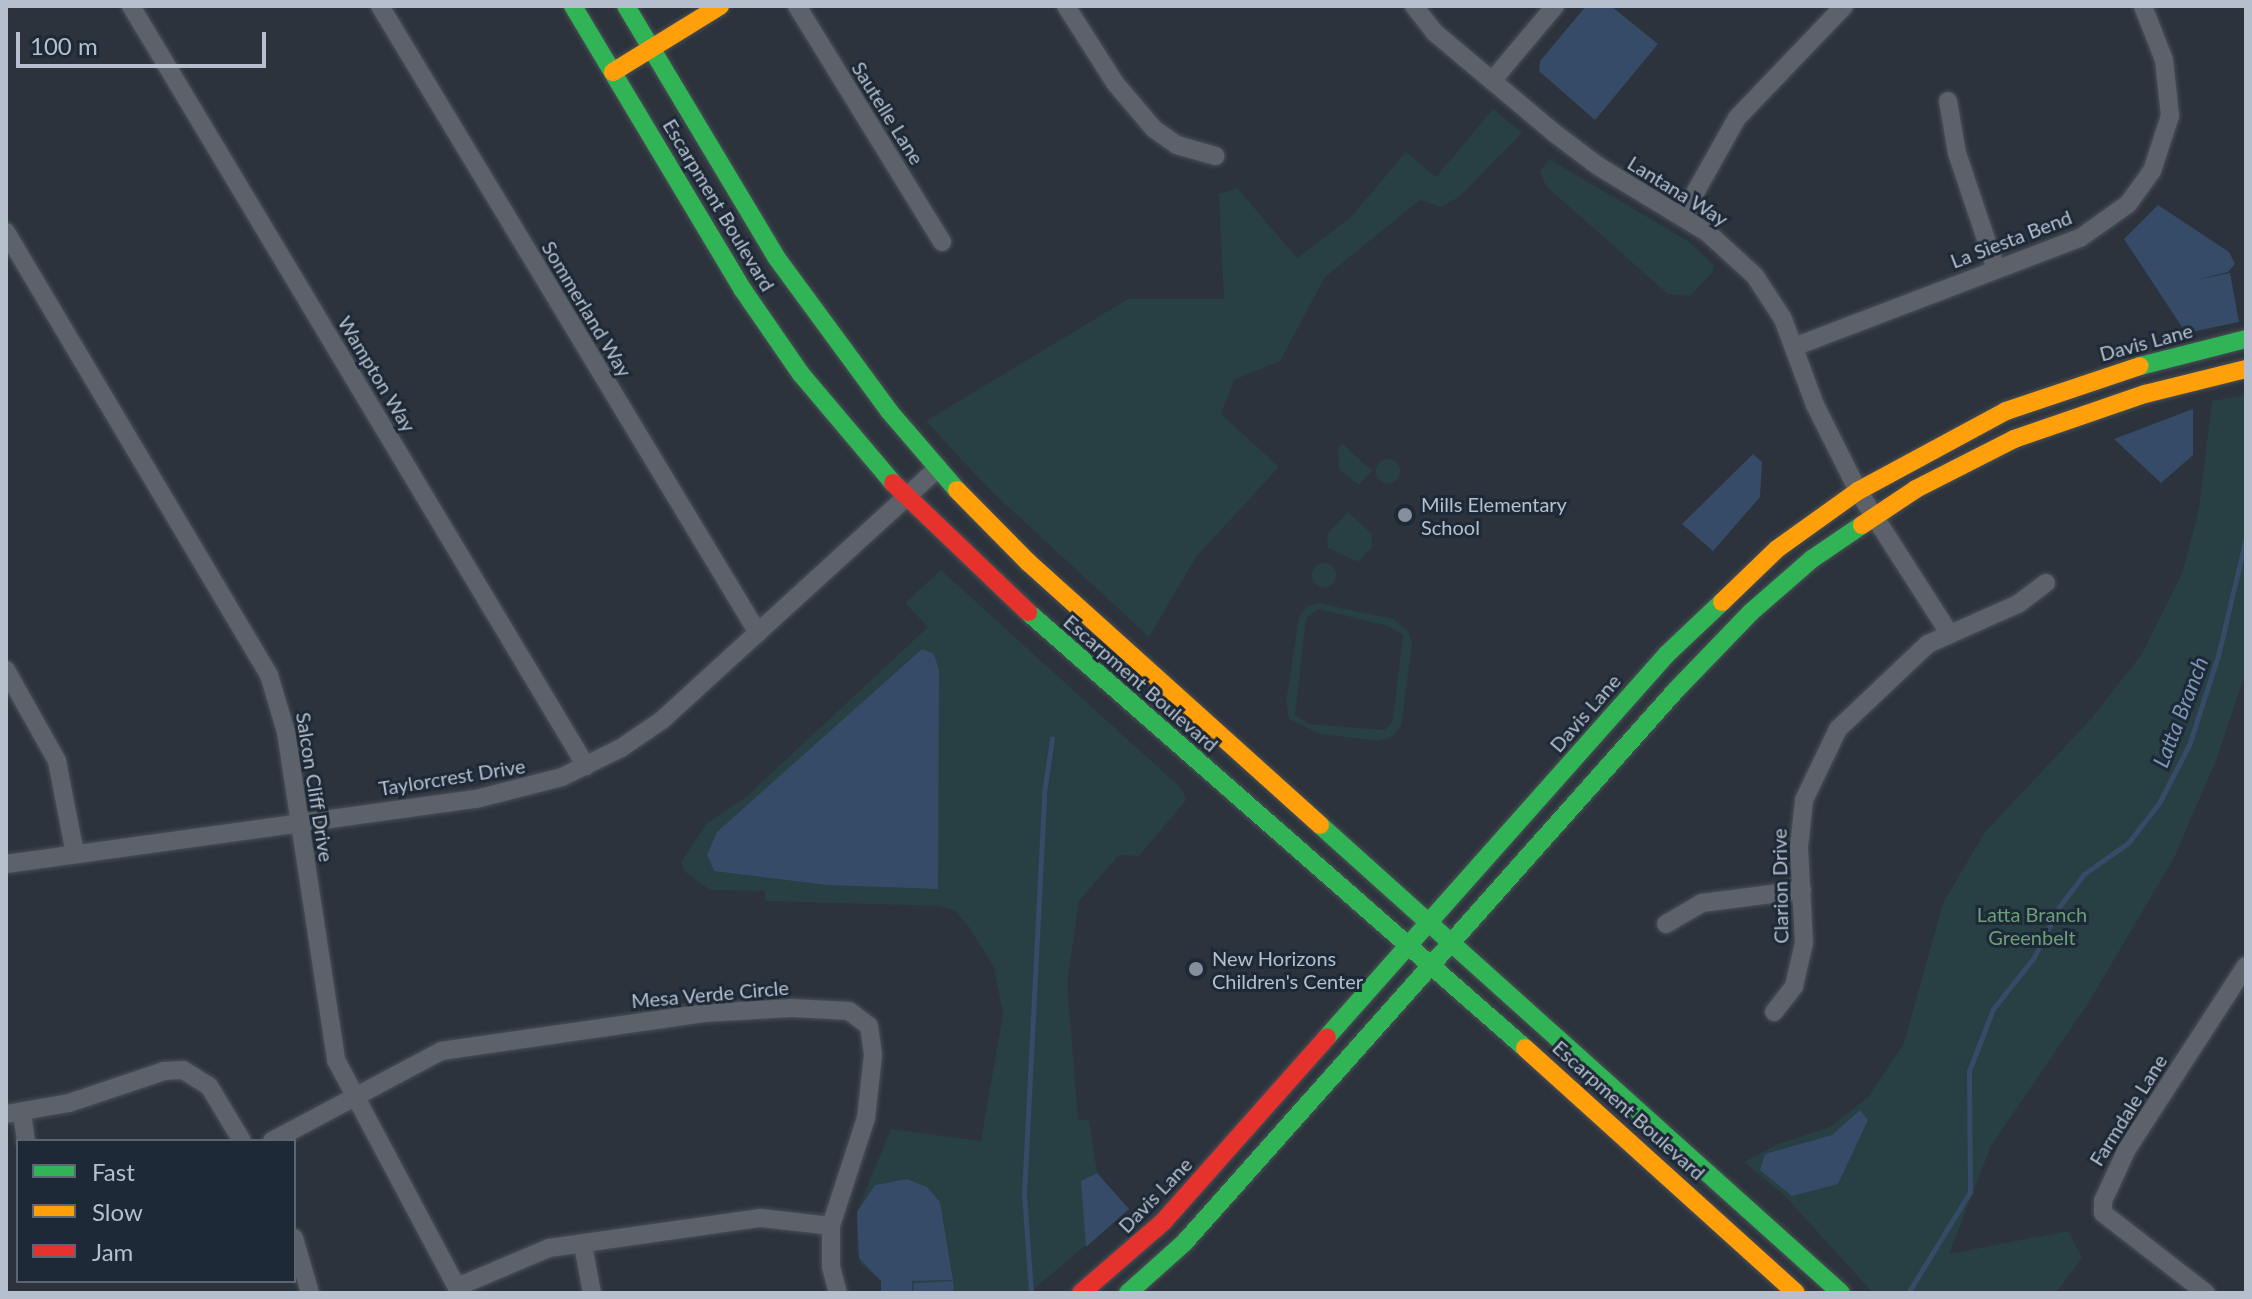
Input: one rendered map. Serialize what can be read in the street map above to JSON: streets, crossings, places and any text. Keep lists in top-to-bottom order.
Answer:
{
  "streets": {
    "main road": ["Escarpment Boulevard", "Davis Lane"],
    "street": [
      "Sautelle Lane",
      "Lantana Way",
      "La Siesta Bend",
      "Sommerland Way",
      "Wampton Way",
      "Taylorcrest Drive",
      "Salcon Cliff Drive",
      "Clarion Drive",
      "Mesa Verde Circle",
      "Farmdale Lane"
    ]
  },
  "crossings": [
    ["Lantana Way", "La Siesta Bend"],
    ["Lantana Way", "Davis Lane"],
    ["Lantana Way", "Clarion Drive"],
    ["Escarpment Boulevard", "Davis Lane"],
    ["Escarpment Boulevard", "Taylorcrest Drive"],
    ["Sommerland Way", "Taylorcrest Drive"],
    ["Wampton Way", "Taylorcrest Drive"],
    ["Taylorcrest Drive", "Salcon Cliff Drive"],
    ["Salcon Cliff Drive", "Mesa Verde Circle"]
  ],
  "water": ["Latta Branch"],
  "parks": ["Latta Branch Greenbelt"],
  "places": ["Mills Elementary School", "New Horizons Children's Center"],
  "legend": ["Fast", "Slow", "Jam"],
  "scale_bar": "100 m"
}
